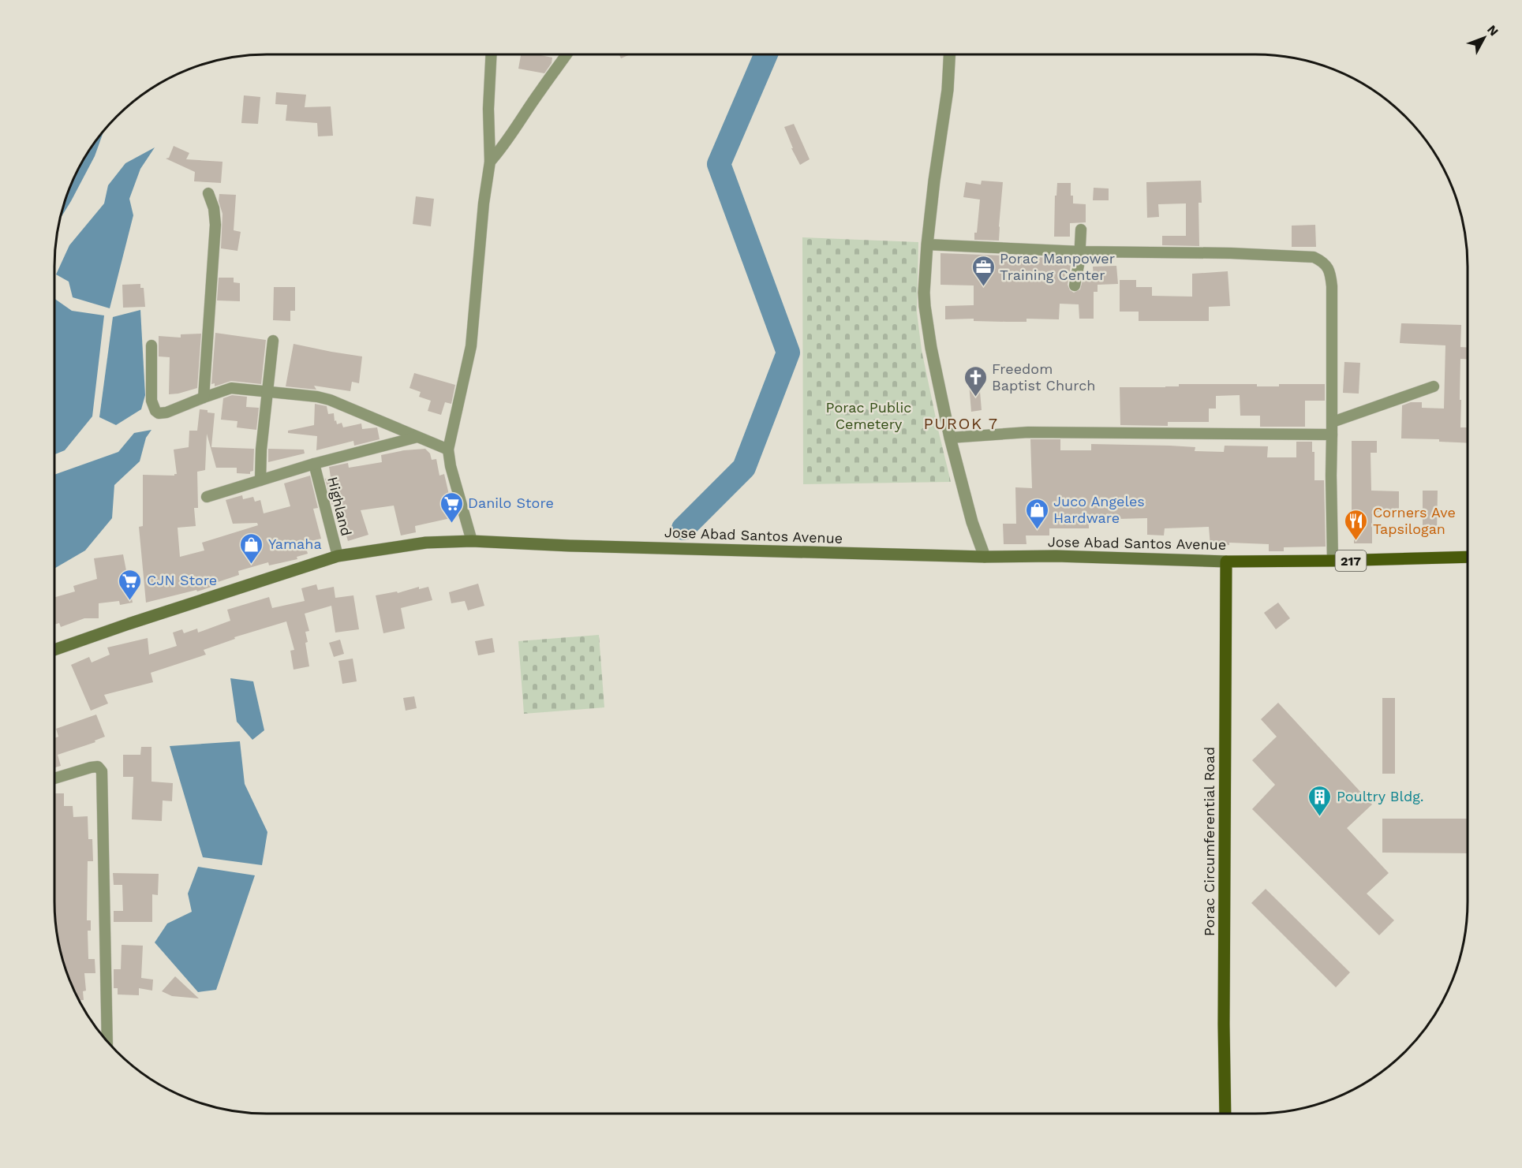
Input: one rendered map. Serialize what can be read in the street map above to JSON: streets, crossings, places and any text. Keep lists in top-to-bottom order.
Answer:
{
  "streets": {
    "main road": ["Jose Abad Santos Avenue", "217", "Porac Circumferential Road"],
    "street": ["Highland"]
  },
  "crossings": [
    ["Highland", "Jose Abad Santos Avenue"],
    ["Jose Abad Santos Avenue", "Porac Circumferential Road"]
  ],
  "districts": ["PUROK 7"],
  "parks": ["Porac Public Cemetery"],
  "places": {
    "office": ["Porac Manpower Training Center"],
    "church": ["Freedom Baptist Church"],
    "supermarket": ["Danilo Store", "CJN Store"],
    "shop": ["Juco Angeles Hardware", "Yamaha"],
    "restaurant": ["Corners Ave Tapsilogan"],
    "building": ["Poultry Bldg."]
  },
  "north": "top right"
}
